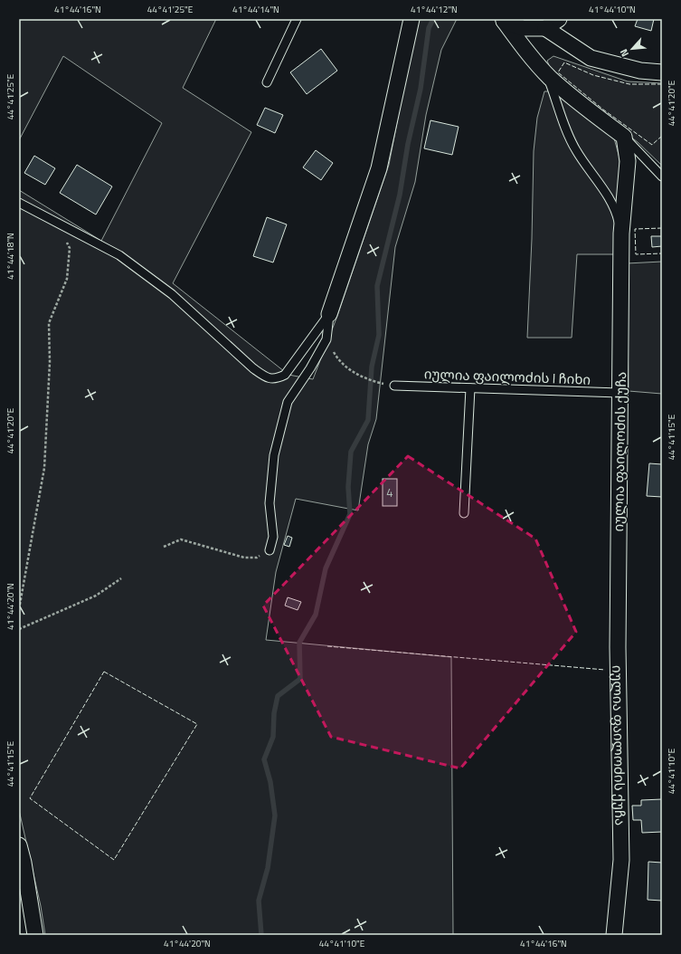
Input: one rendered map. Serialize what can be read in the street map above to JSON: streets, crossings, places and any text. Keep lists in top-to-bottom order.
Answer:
{
  "streets": {
    "street": ["იულია ფაილოძის ქუჩა"],
    "lane": ["იულია ფაილოძის I ჩიხი"]
  },
  "crossings": [
    ["იულია ფაილოძის I ჩიხი", "იულია ფაილოძის ქუჩა"]
  ],
  "house_numbers": ["4"],
  "north": "bottom left",
  "coordinates": [
    "41°44'16\"N",
    "44°41'25\"E",
    "41°44'14\"N",
    "41°44'12\"N",
    "41°44'10\"N",
    "44°41'20\"E",
    "41°44'18\"N",
    "44°41'15\"E",
    "41°44'20\"N",
    "44°41'10\"E"
  ]
}
